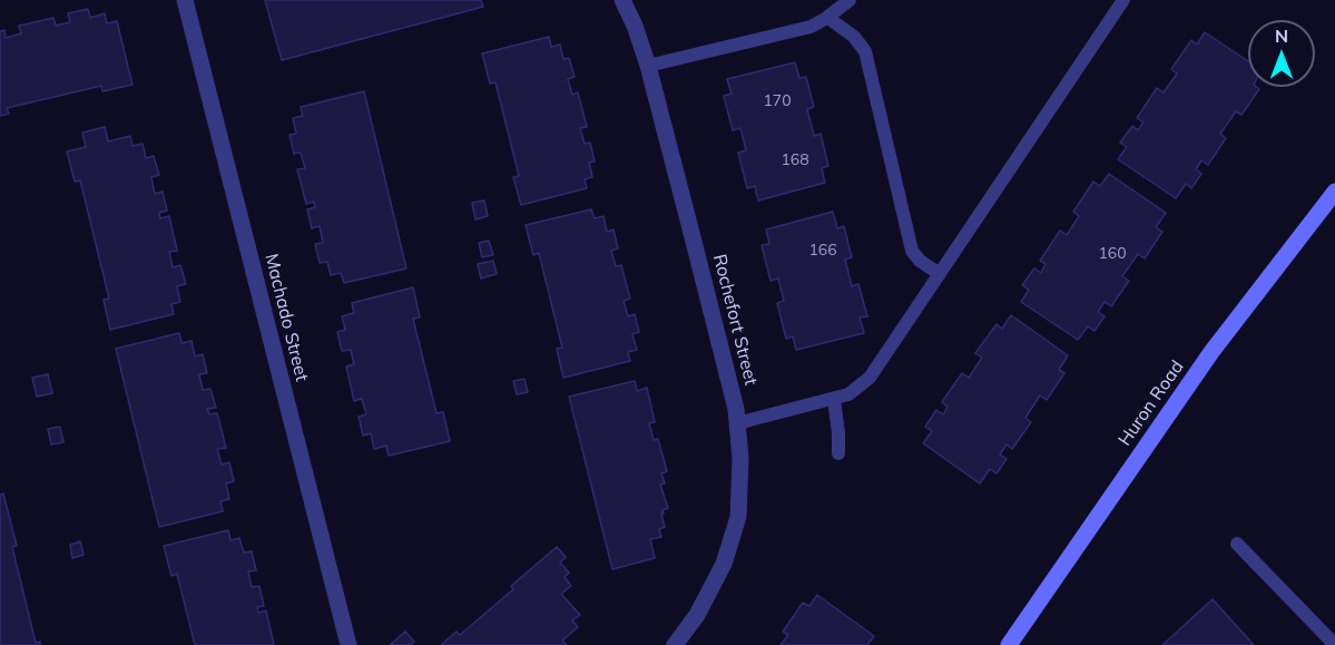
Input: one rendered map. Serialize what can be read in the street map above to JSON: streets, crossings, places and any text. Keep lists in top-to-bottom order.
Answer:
{
  "streets": {
    "main road": ["Huron Road"],
    "street": ["Machado Street", "Rochefort Street"]
  },
  "house_numbers": [
    "170",
    "168",
    "166",
    "160"
  ],
  "north": "top"
}
